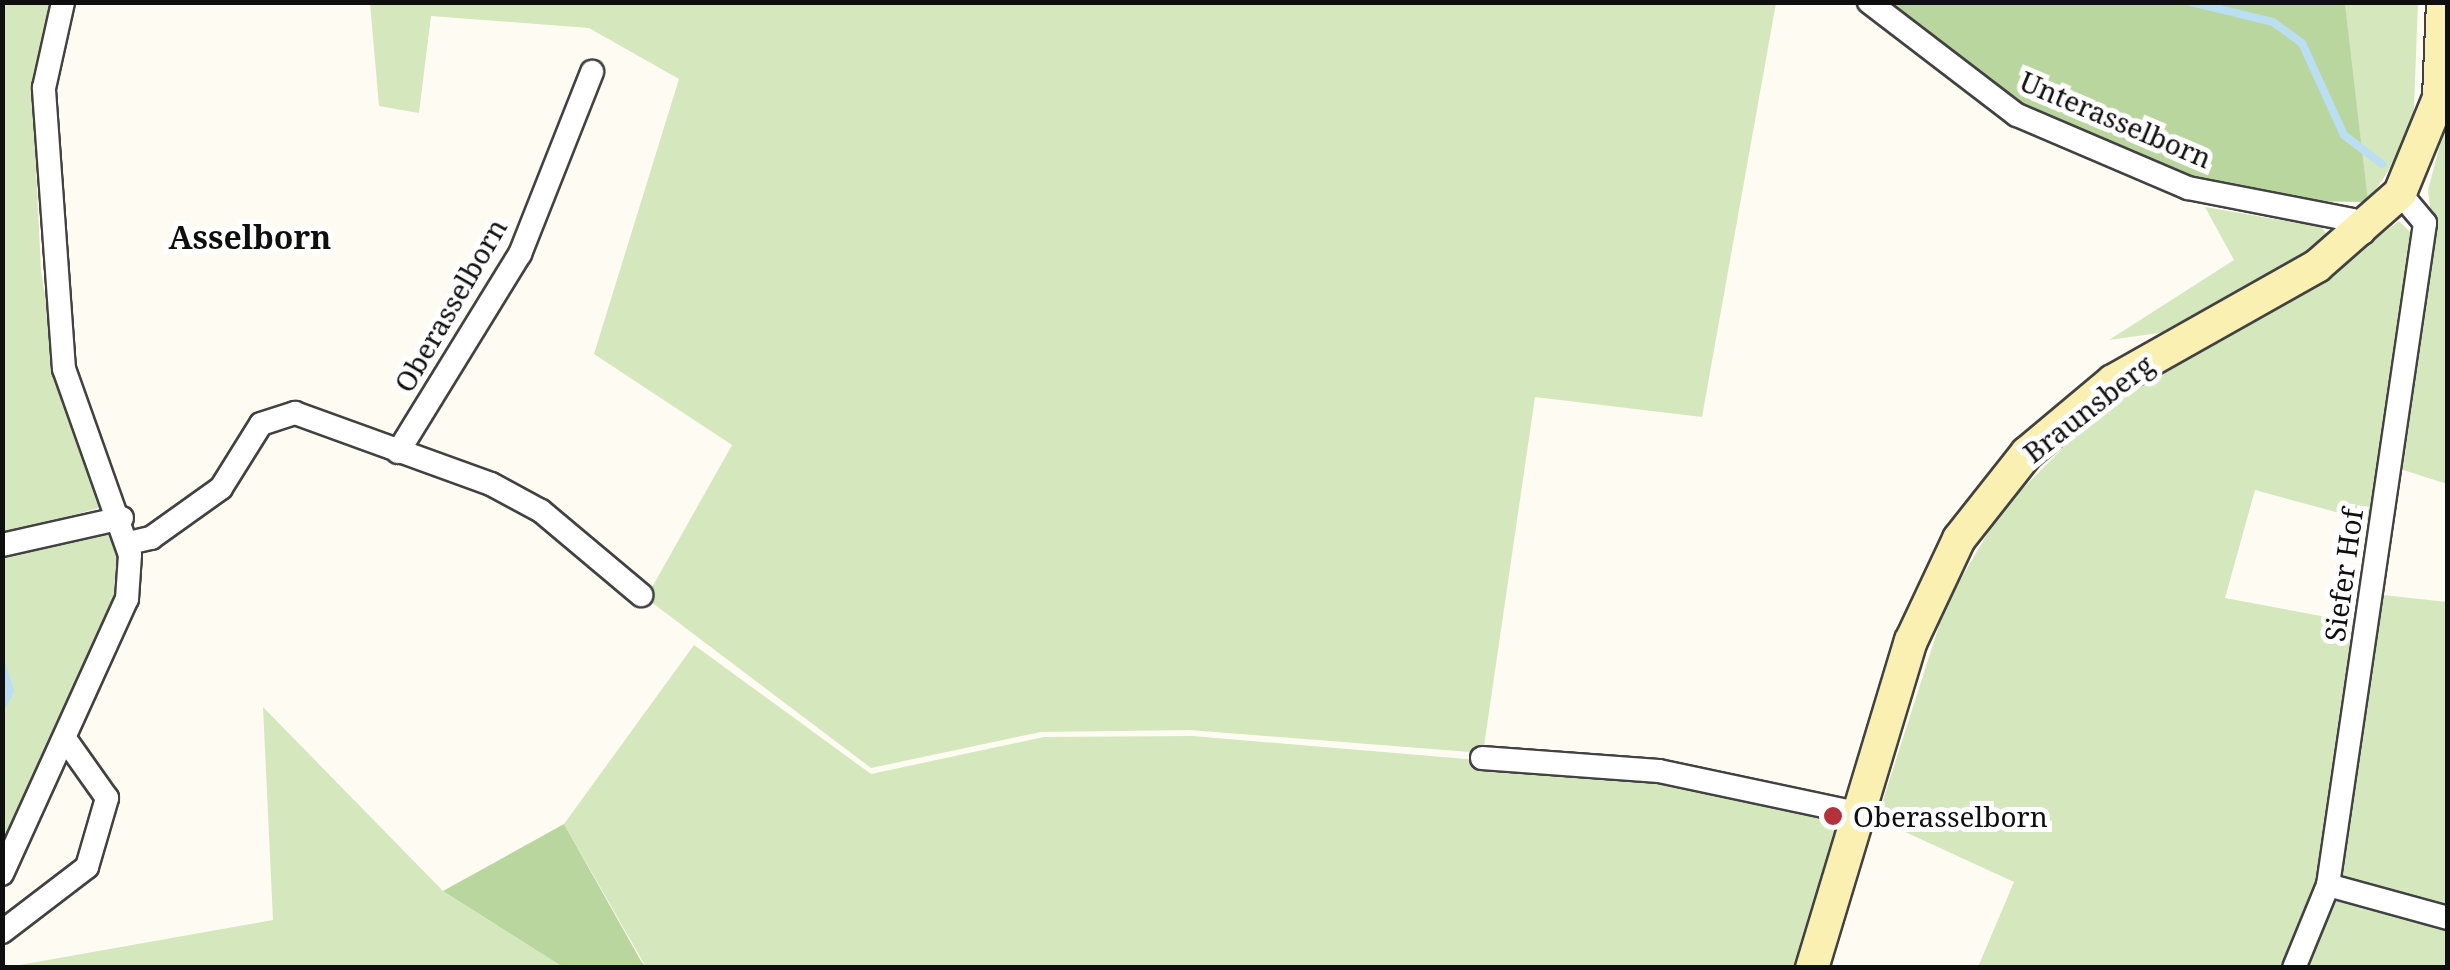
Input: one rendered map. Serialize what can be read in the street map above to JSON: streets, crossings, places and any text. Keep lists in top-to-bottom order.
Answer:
{
  "streets": {
    "main road": ["Braunsberg"],
    "street": ["Unterasselborn", "Oberasselborn", "Siefer Hof"]
  },
  "crossings": [
    ["Unterasselborn", "Braunsberg"],
    ["Braunsberg", "Siefer Hof"]
  ],
  "districts": ["Asselborn"],
  "places": ["Oberasselborn"]
}
